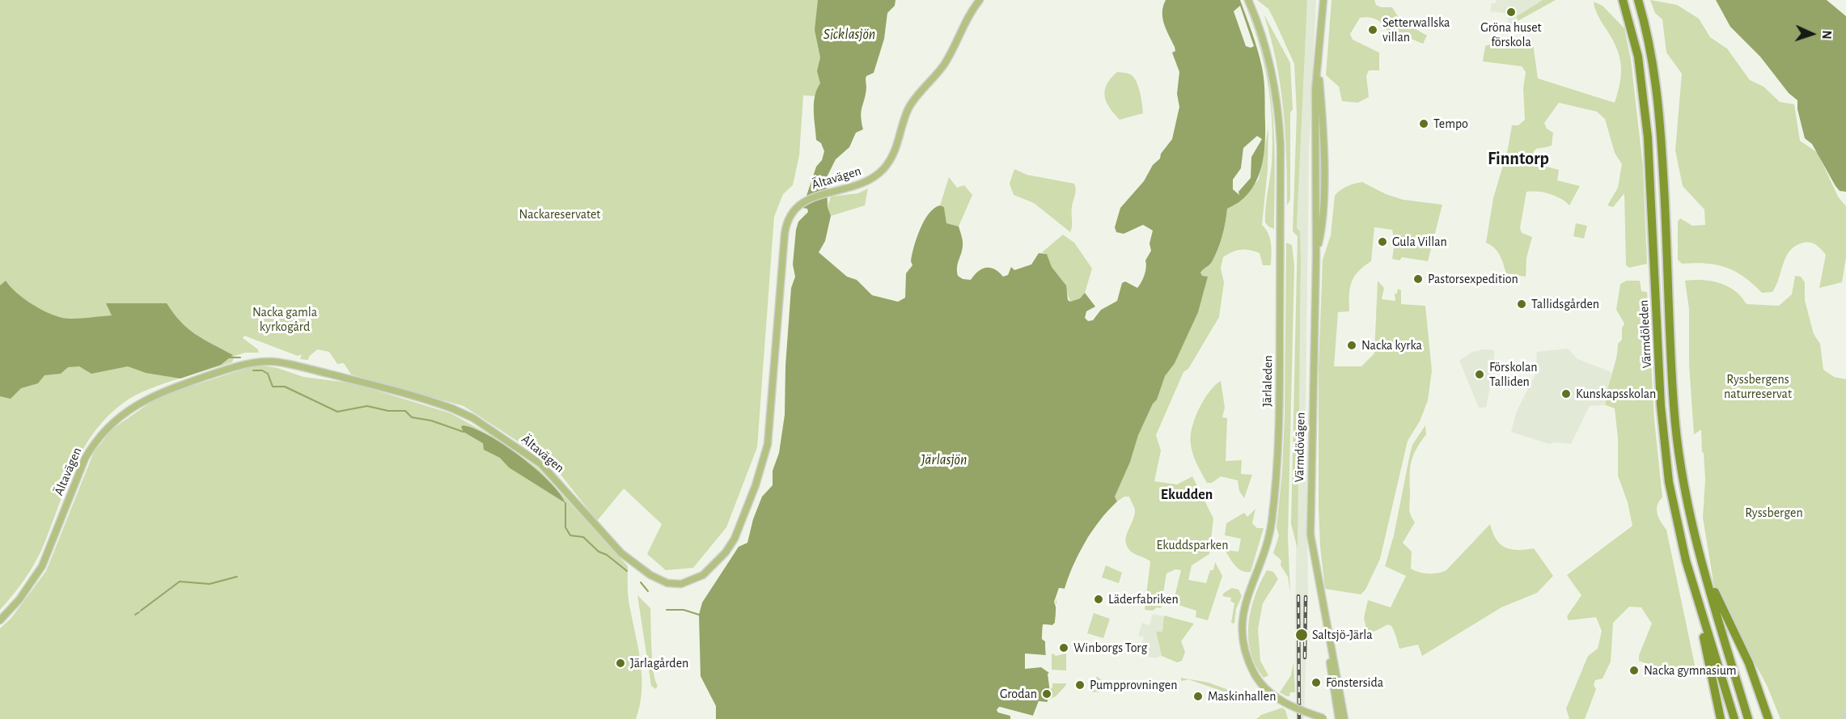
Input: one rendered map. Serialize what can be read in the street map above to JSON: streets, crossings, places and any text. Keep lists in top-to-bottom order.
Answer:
{
  "streets": {
    "highway": ["Värmdöleden"],
    "main road": ["Ältavägen", "Järlaleden", "Värmdövägen"]
  },
  "districts": ["Finntorp", "Ekudden"],
  "water": ["Sicklasjön", "Järlasjön"],
  "parks": [
    "Nackareservatet",
    "Nacka gamla kyrkogård",
    "Ryssbergens naturreservat",
    "Ryssbergen",
    "Ekuddsparken"
  ],
  "places": [
    "Gröna huset förskola",
    "Setterwallska villan",
    "Tempo",
    "Gula Villan",
    "Pastorsexpedition",
    "Tallidsgården",
    "Nacka kyrka",
    "Förskolan Talliden",
    "Kunskapsskolan",
    "Läderfabriken",
    "Saltsjö-Järla",
    "Winborgs Torg",
    "Järlagården",
    "Nacka gymnasium",
    "Fönstersida",
    "Pumpprovningen",
    "Grodan",
    "Maskinhallen"
  ],
  "north": "right"
}
